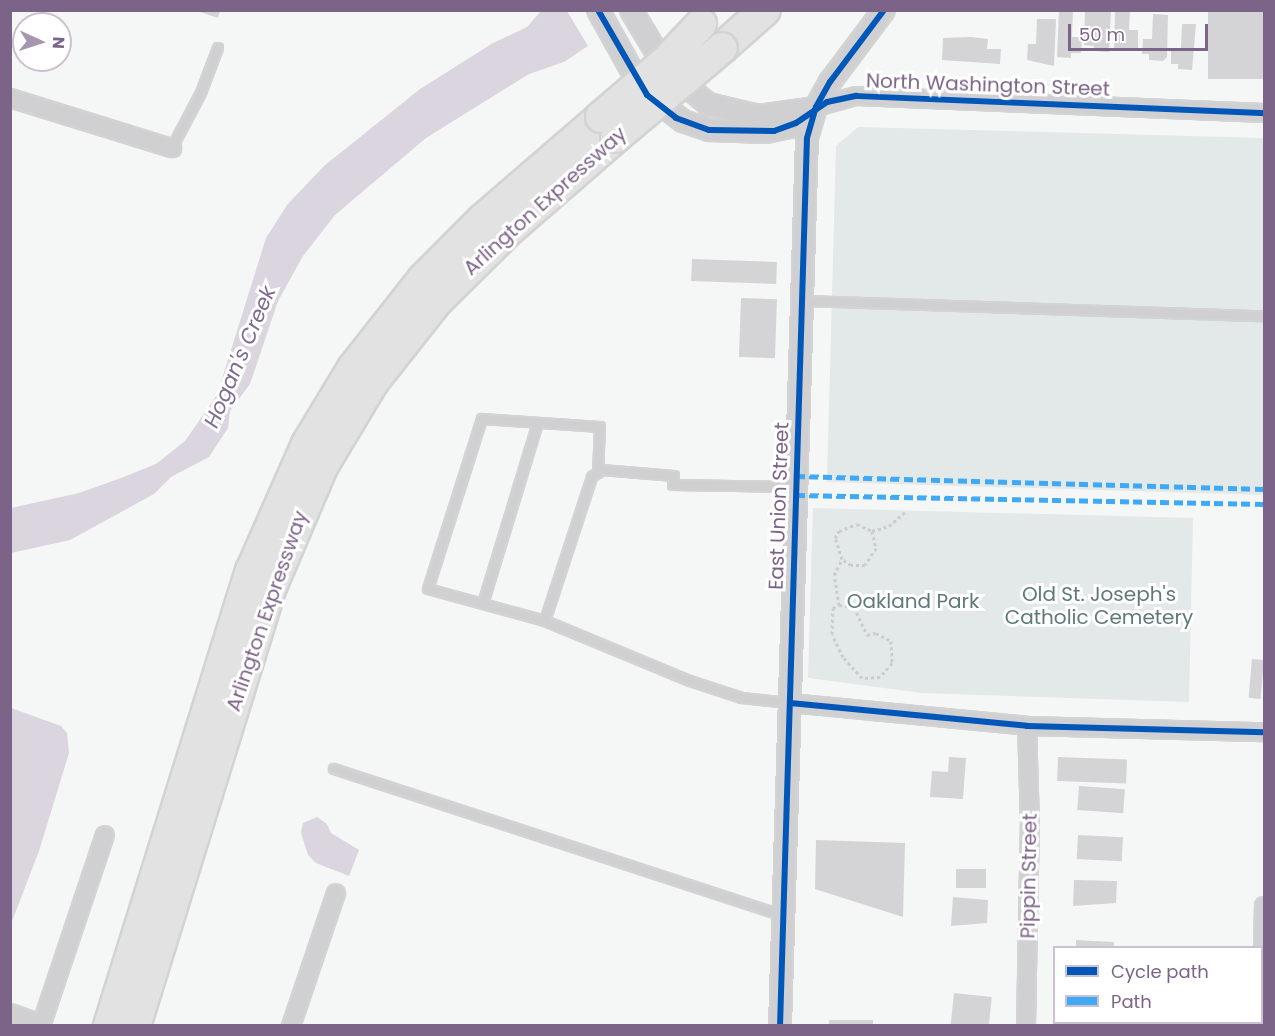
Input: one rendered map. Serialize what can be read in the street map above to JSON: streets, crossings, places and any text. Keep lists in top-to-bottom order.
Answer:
{
  "streets": {
    "highway": ["Arlington Expressway"],
    "street": ["North Washington Street", "East Union Street", "Pippin Street"]
  },
  "crossings": [
    ["North Washington Street", "East Union Street"]
  ],
  "water": ["Hogan's Creek"],
  "parks": ["Old St. Joseph's Catholic Cemetery", "Oakland Park"],
  "legend": ["Cycle path", "Path"],
  "scale_bar": "50 m",
  "north": "right"
}
